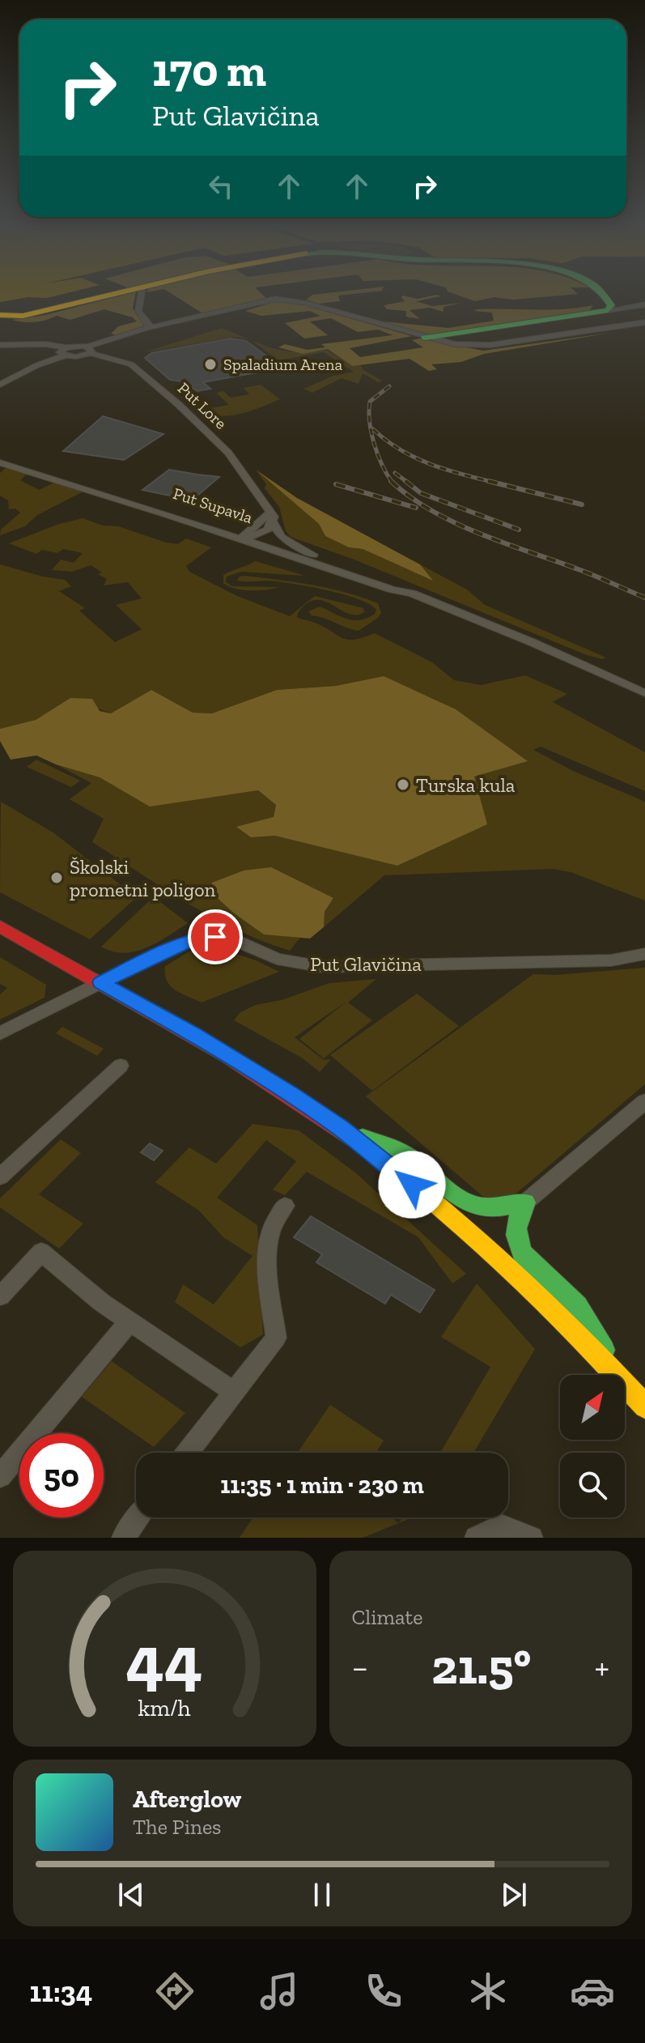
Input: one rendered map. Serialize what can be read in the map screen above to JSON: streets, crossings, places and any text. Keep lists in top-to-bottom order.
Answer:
{
  "streets": {
    "street": ["Put Lore", "Put Supavla", "Put Glavičina"]
  },
  "crossings": [
    ["Put Lore", "Put Supavla"]
  ],
  "places": ["Spaladium Arena", "Turska kula", "Školski prometni poligon"],
  "north": "top right",
  "page": {
    "turn": ["170 m", "Put Glavičina"],
    "limit": "50",
    "trip": "11:35 · 1 min · 230 m",
    "tile": "Climate",
    "heat": ["−", "21.5°", "+"],
    "song": ["Afterglow", "The Pines"],
    "tabs": "11:34",
    "gauge": ["44", "km/h"]
  }
}
